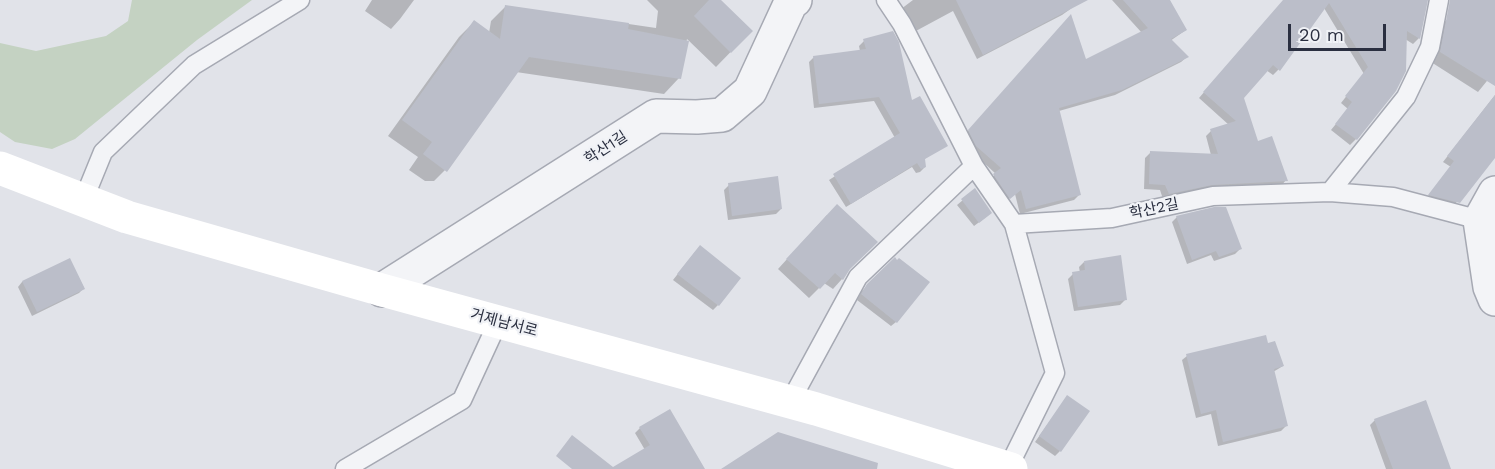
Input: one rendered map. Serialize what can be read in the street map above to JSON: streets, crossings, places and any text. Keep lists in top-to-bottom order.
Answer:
{
  "streets": {
    "main road": ["거제남서로"],
    "street": ["학산1길"],
    "lane": ["학산2길"]
  },
  "crossings": [
    ["학산1길", "거제남서로"]
  ],
  "scale_bar": "20 m"
}
